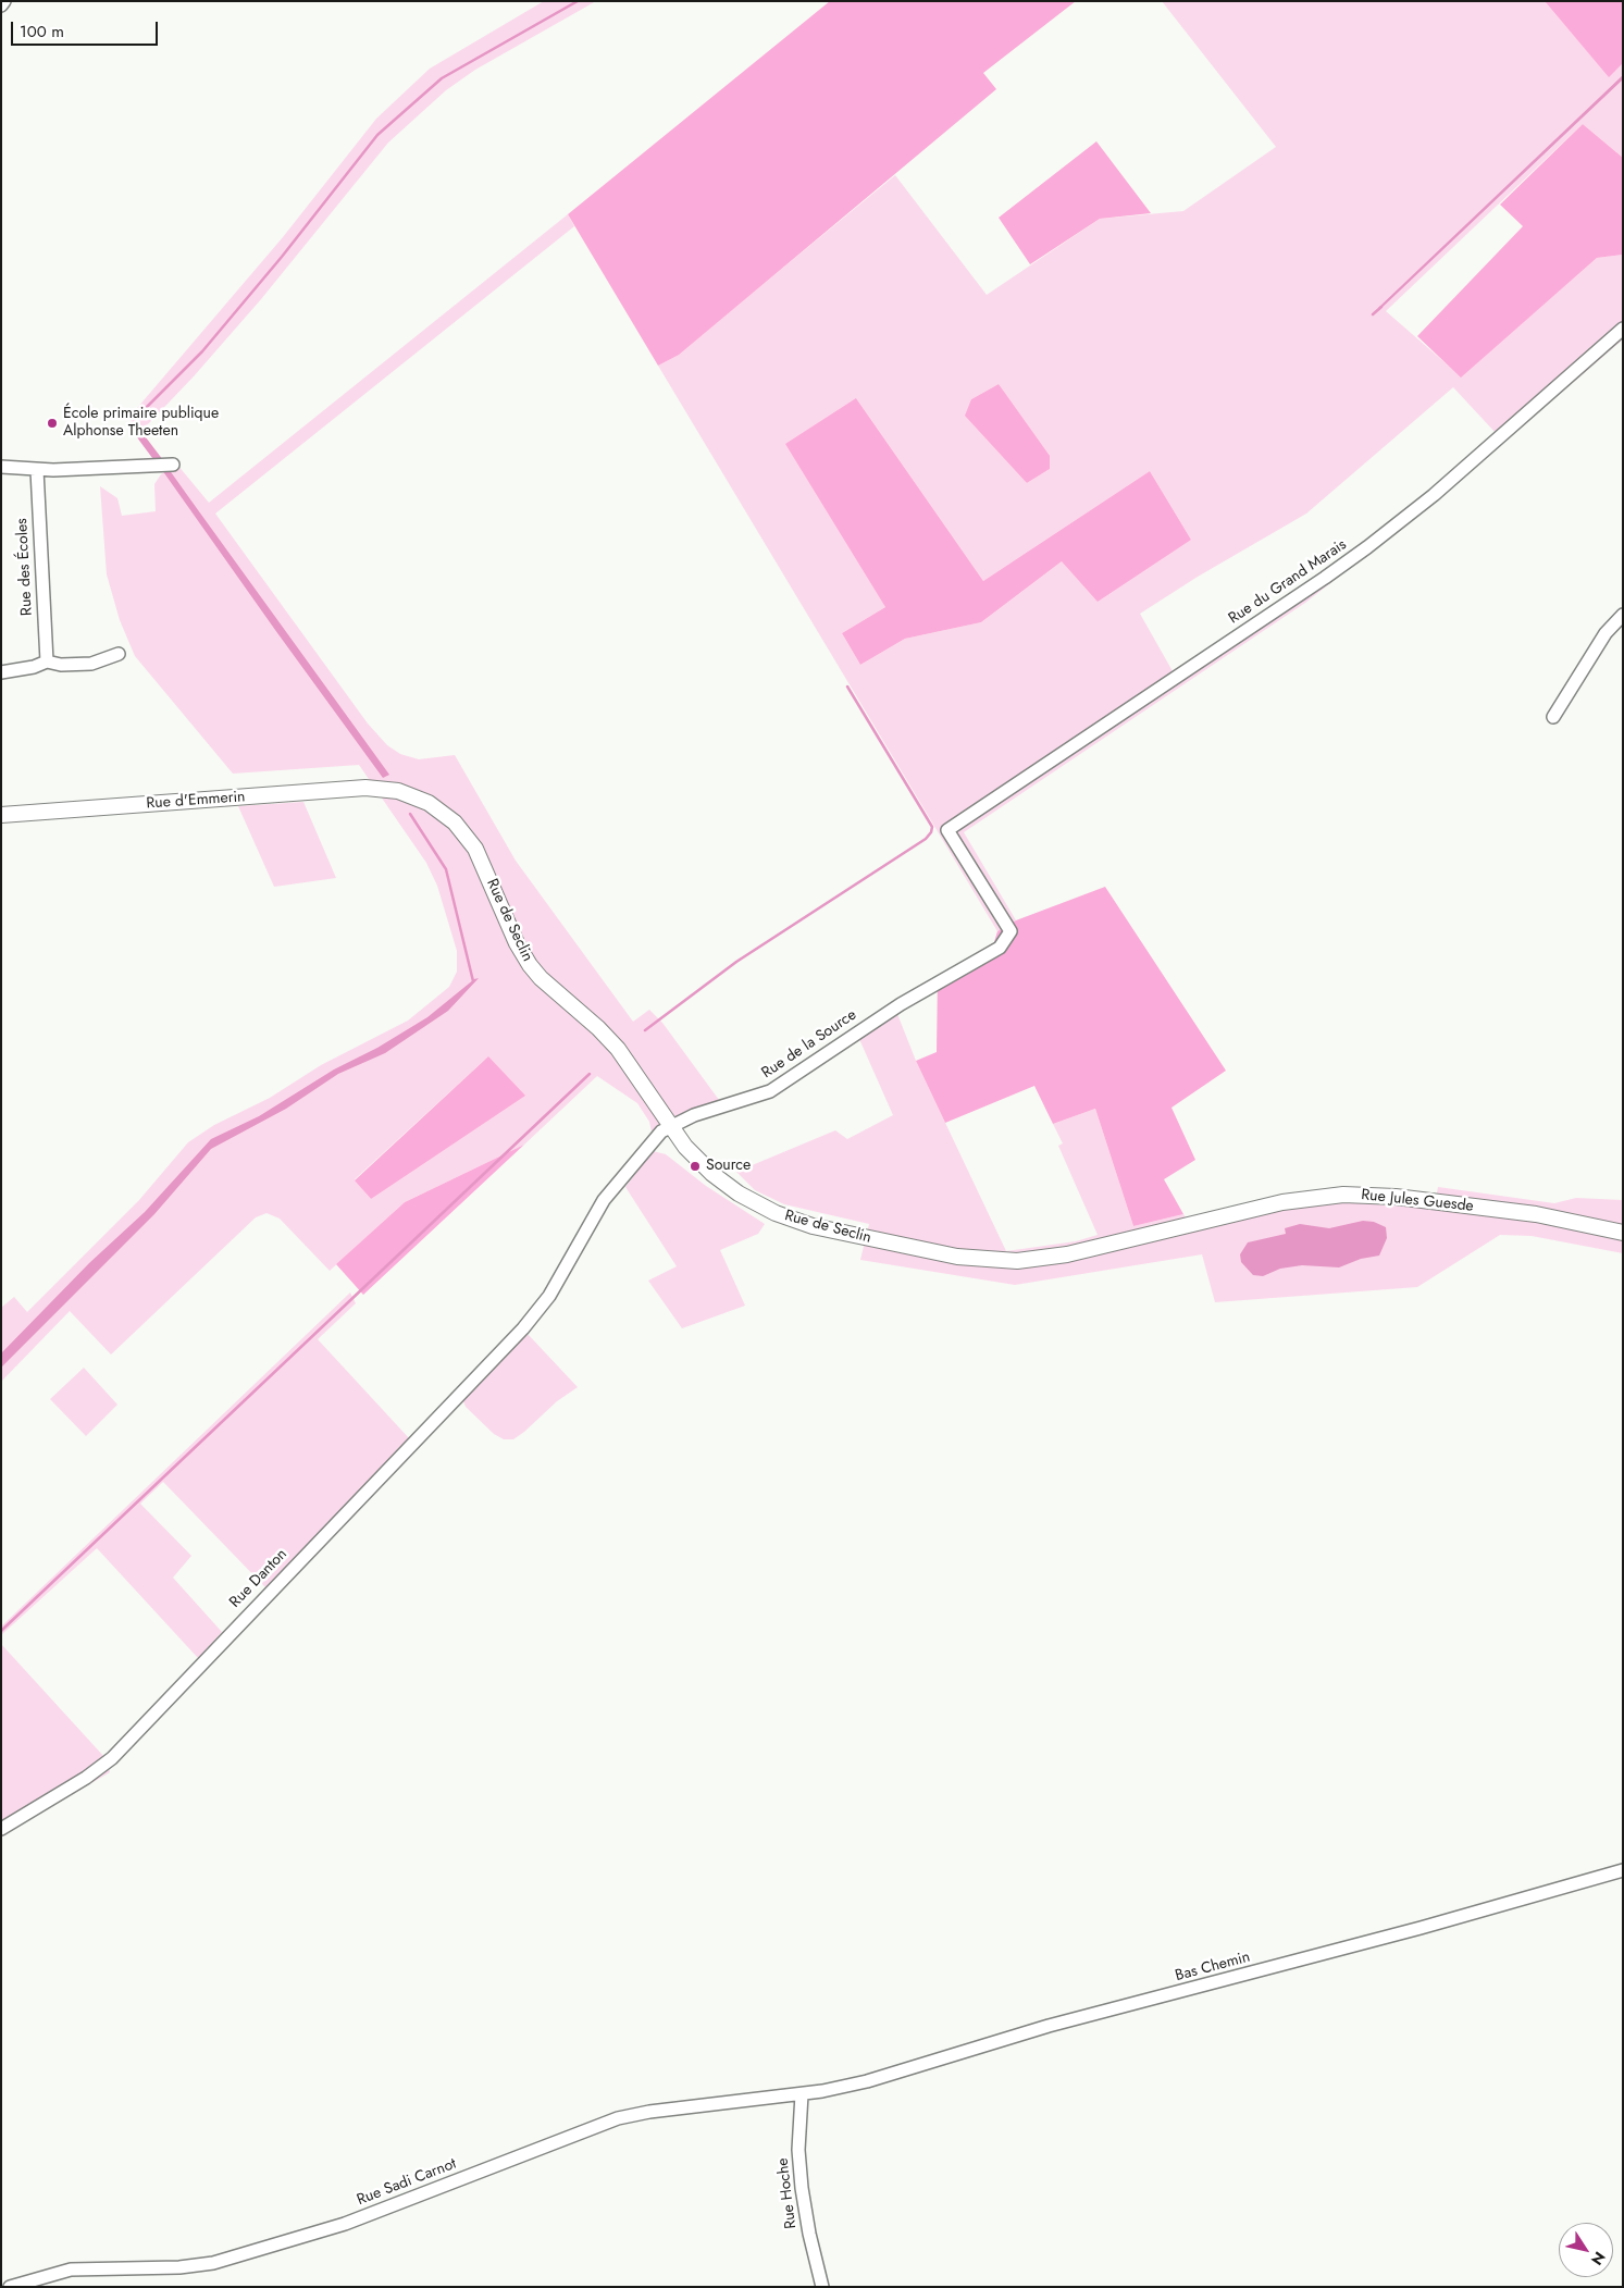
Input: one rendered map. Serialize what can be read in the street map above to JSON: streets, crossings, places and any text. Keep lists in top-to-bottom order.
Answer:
{
  "streets": {
    "main road": ["Rue d'Emmerin", "Rue de Seclin", "Rue Jules Guesde"],
    "street": [
      "Rue des Écoles",
      "Rue du Grand Marais",
      "Rue de la Source",
      "Rue Danton",
      "Bas Chemin",
      "Rue Sadi Carnot",
      "Rue Hoche"
    ]
  },
  "crossings": [
    ["Rue du Grand Marais", "Rue de la Source"],
    ["Rue d'Emmerin", "Rue de Seclin"],
    ["Rue de Seclin", "Rue de la Source"],
    ["Rue de Seclin", "Rue Jules Guesde"],
    ["Rue de la Source", "Rue Danton"],
    ["Bas Chemin", "Rue Sadi Carnot"],
    ["Bas Chemin", "Rue Hoche"],
    ["Rue Sadi Carnot", "Rue Hoche"]
  ],
  "places": ["École primaire publique Alphonse Theeten", "Source"],
  "scale_bar": "100 m",
  "north": "bottom right"
}
